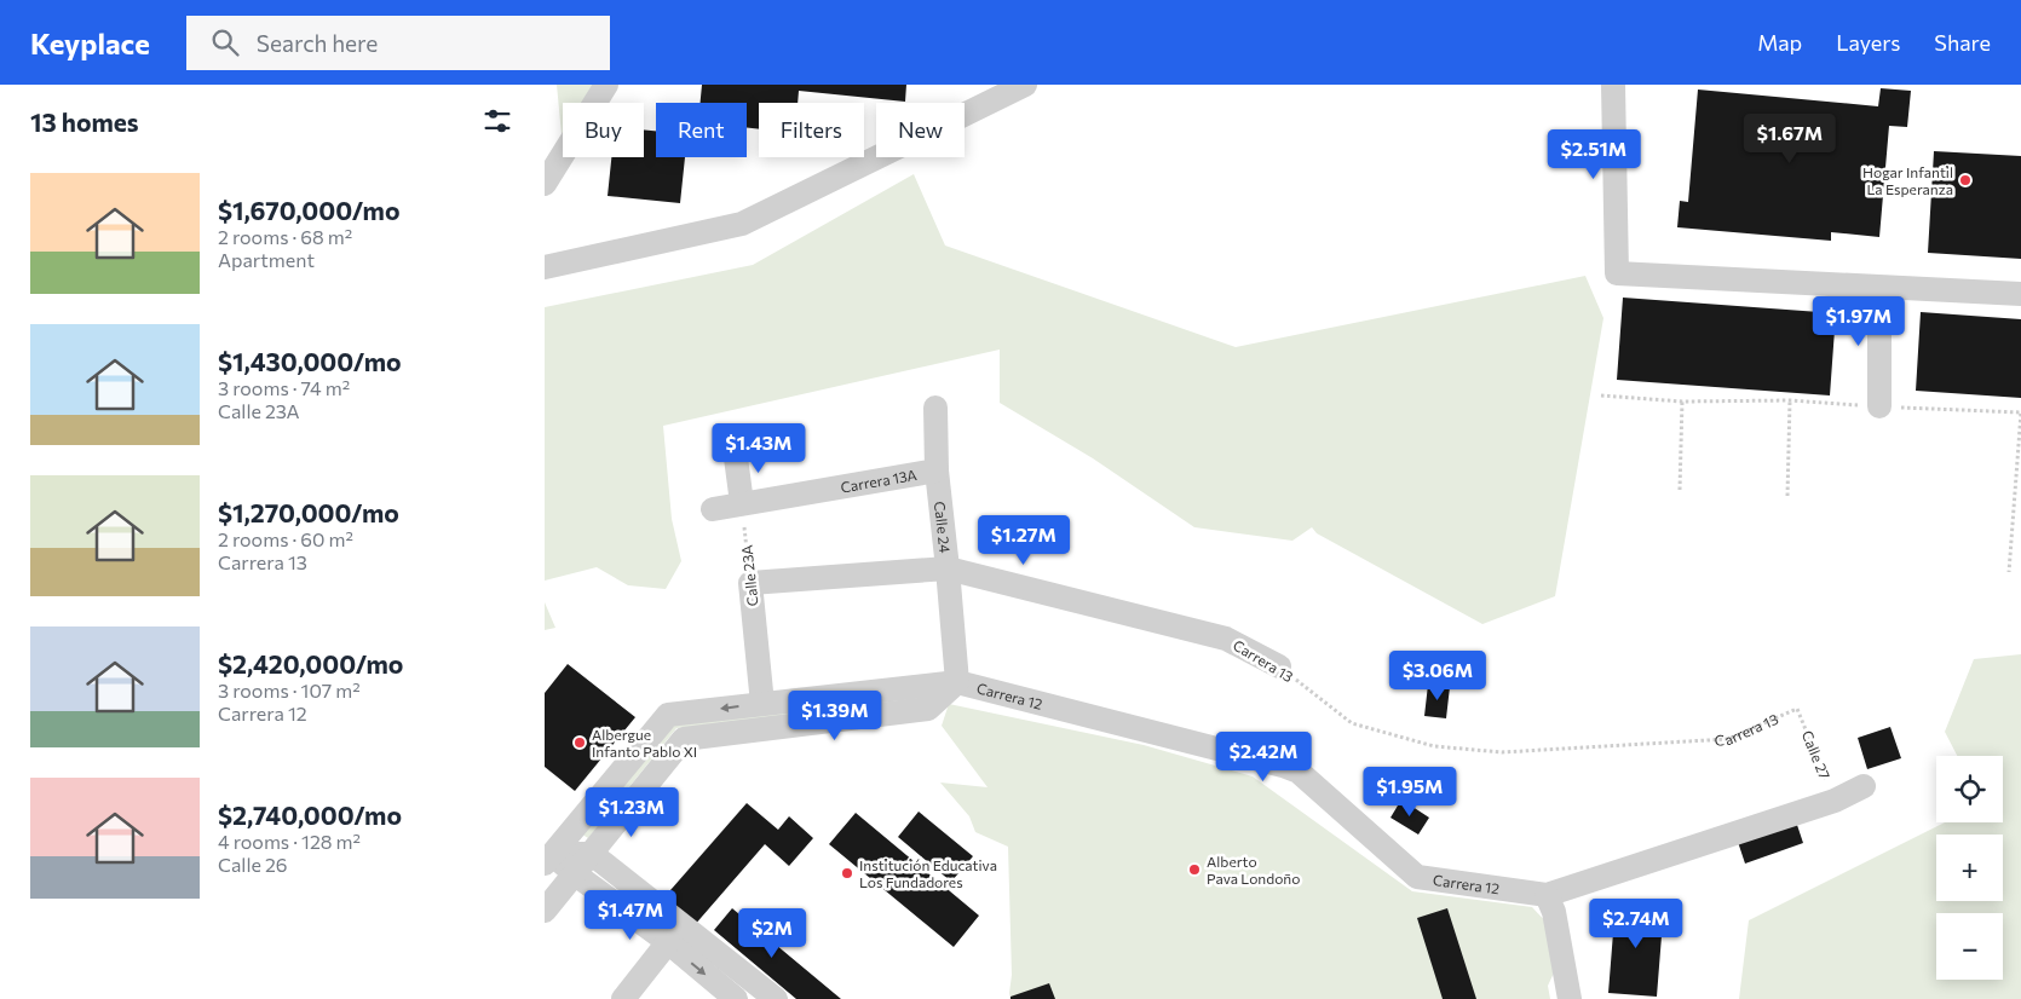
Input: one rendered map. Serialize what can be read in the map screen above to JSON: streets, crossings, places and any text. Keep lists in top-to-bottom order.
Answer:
{
  "streets": {
    "street": [
      "Carrera 13A",
      "Calle 24",
      "Calle 23A",
      "Carrera 13",
      "Carrera 12"
    ],
    "path": ["Calle 27"]
  },
  "crossings": [
    ["Carrera 13A", "Calle 24"],
    ["Carrera 13A", "Calle 23A"],
    ["Calle 24", "Carrera 13"],
    ["Calle 24", "Carrera 12"],
    ["Calle 23A", "Carrera 13"],
    ["Calle 23A", "Carrera 12"],
    ["Carrera 13", "Calle 27"],
    ["Carrera 12", "Calle 27"]
  ],
  "places": [
    "Hogar Infantil La Esperanza",
    "Albergue Infanto Pablo XI",
    "Alberto Pava Londoño",
    "Institución Educativa Los Fundadores"
  ],
  "page": {
    "header": "Keyplace",
    "search": "Search here",
    "nav": ["Map", "Layers", "Share"],
    "heading": "13 homes",
    "chip": [
      "Buy",
      "Rent",
      "Filters",
      "New"
    ],
    "price": [
      "$1.67M",
      "$2.51M",
      "$1.97M",
      "$1.43M",
      "$1.27M",
      "$3.06M",
      "$1.39M",
      "$2.42M",
      "$1.95M",
      "$1.23M",
      "$1.47M",
      "$2.74M",
      "$2M"
    ],
    "list": [
      {
        "name": "$1,670,000/mo",
        "note": "2 rooms · 68 m² · Apartment"
      },
      {
        "name": "$1,430,000/mo",
        "note": "3 rooms · 74 m² · Calle 23A"
      },
      {
        "name": "$1,270,000/mo",
        "note": "2 rooms · 60 m² · Carrera 13"
      },
      {
        "name": "$2,420,000/mo",
        "note": "3 rooms · 107 m² · Carrera 12"
      },
      {
        "name": "$2,740,000/mo",
        "note": "4 rooms · 128 m² · Calle 26"
      }
    ],
    "map_buttons": ["+", "−"]
  }
}
